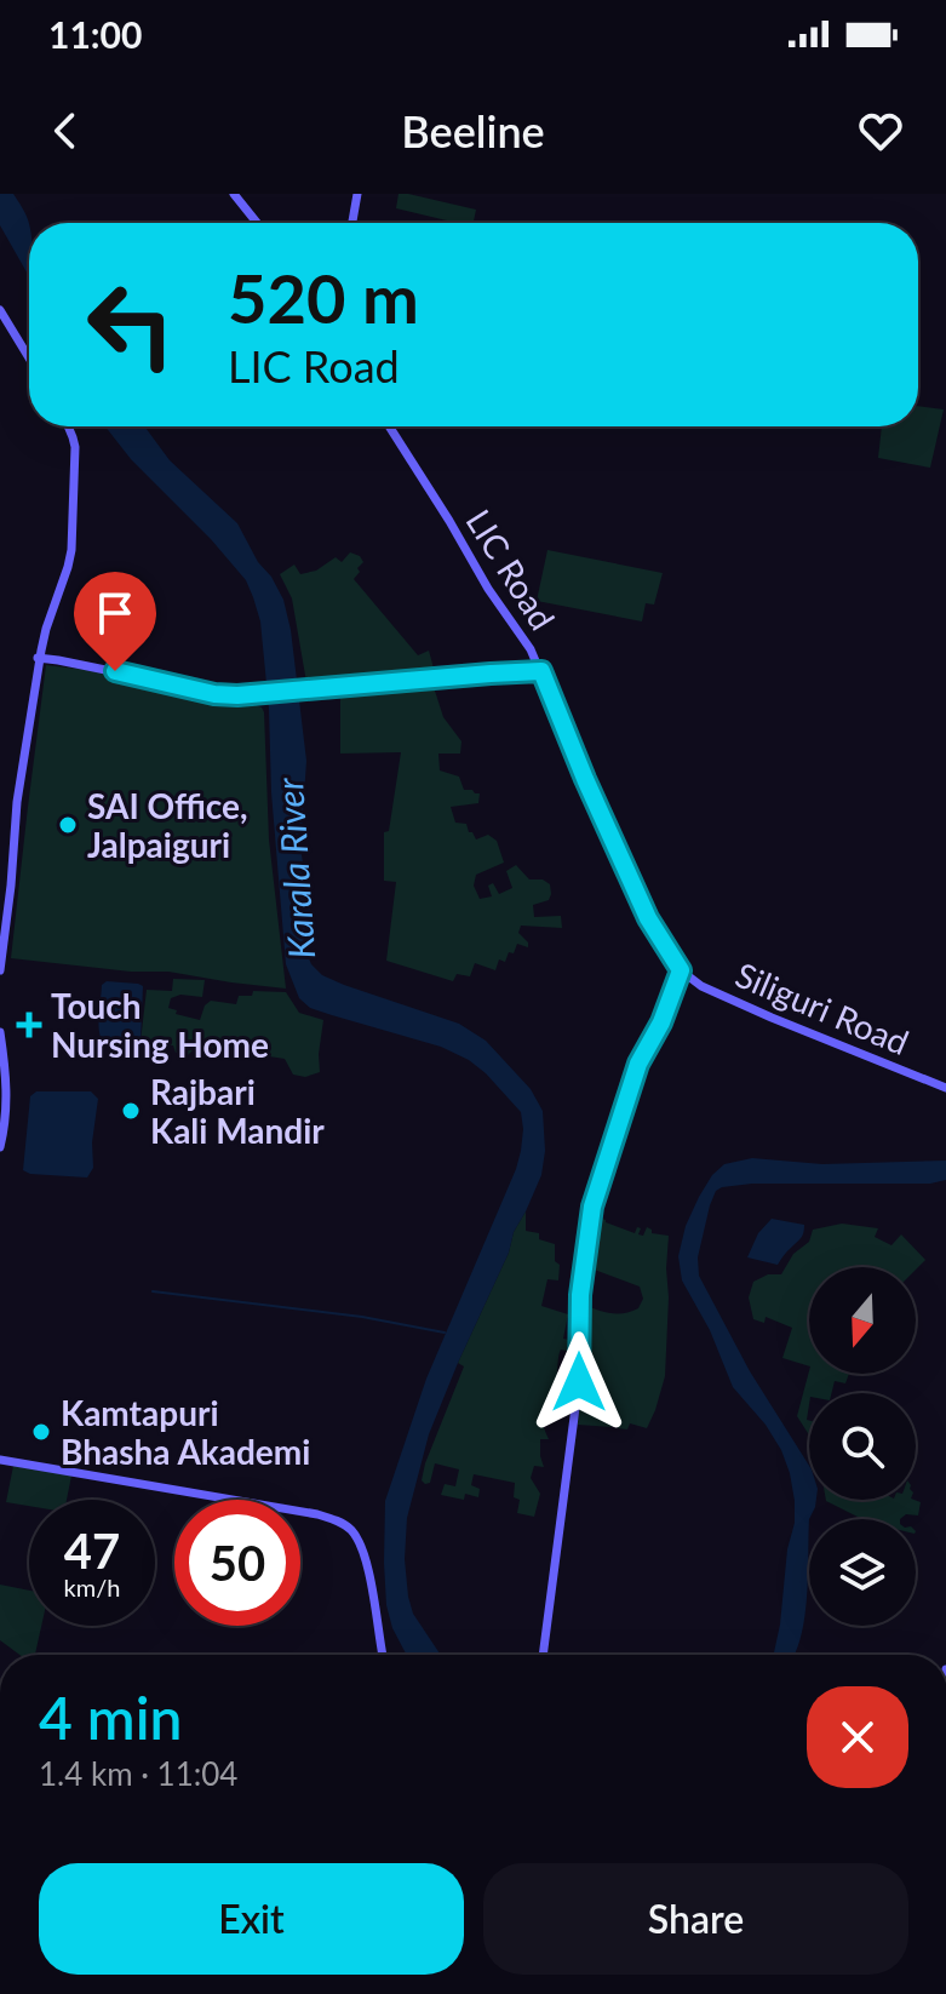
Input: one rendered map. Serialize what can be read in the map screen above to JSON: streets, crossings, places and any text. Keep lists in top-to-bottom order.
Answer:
{
  "streets": {
    "street": ["LIC Road", "Siliguri Road"]
  },
  "crossings": [
    ["LIC Road", "Siliguri Road"]
  ],
  "water": ["Karala River"],
  "places": {
    "other": ["SAI Office, Jalpaiguri", "Rajbari Kali Mandir", "Kamtapuri Bhasha Akademi"],
    "health": ["Touch Nursing Home"]
  },
  "north": "bottom",
  "page": {
    "status": "11:00",
    "header": "Beeline",
    "turn": ["520 m", "LIC Road"],
    "speed": "47 km/h",
    "limit": "50",
    "heading": ["4 min", "1.4 km · 11:04"],
    "buttons": ["Exit", "Share"]
  }
}
